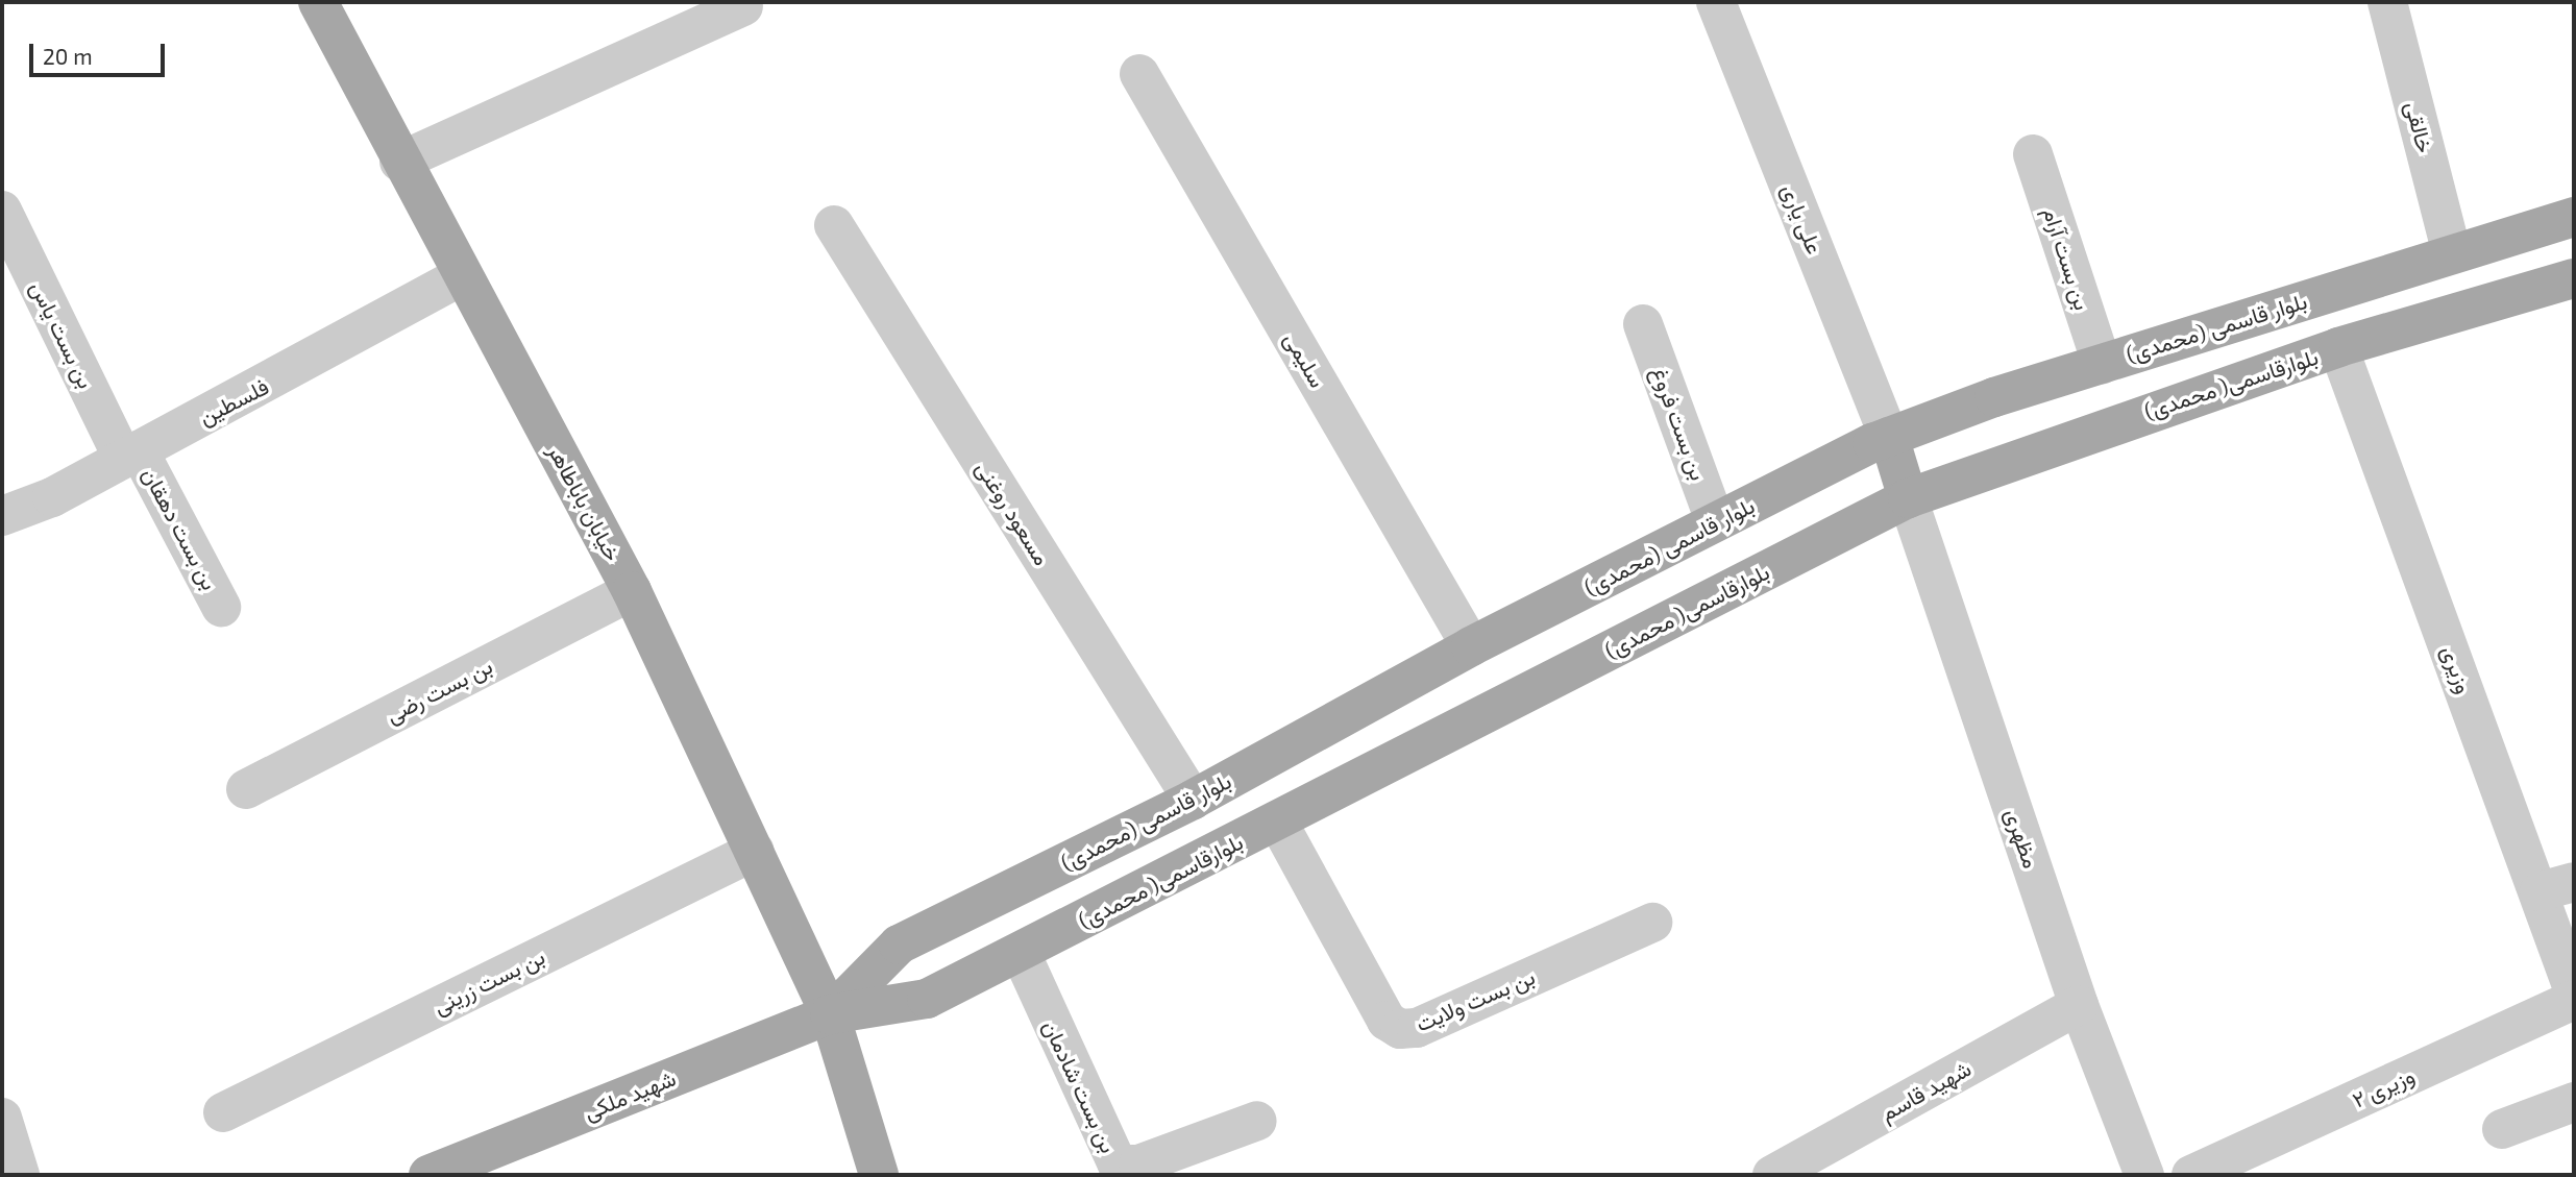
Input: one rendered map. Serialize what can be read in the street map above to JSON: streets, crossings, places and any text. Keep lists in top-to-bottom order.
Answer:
{
  "streets": {
    "main road": [
      "بلوار قاسمی (محمدی)",
      "بلوارقاسمی( محمدی)",
      "خیابان باباطاهر",
      "شهید ملکی"
    ],
    "street": [
      "خالقی",
      "علی یاری",
      "بن بست آرام",
      "بن بست یاس",
      "سلیمی",
      "فلسطین",
      "بن بست فروغ",
      "مسعود روغنی",
      "بن بست دهقان",
      "وزیری",
      "بن بست رضی",
      "مظهری",
      "بن بست زرینی",
      "بن بست ولایت",
      "بن بست شادمان",
      "وزیری ۲",
      "شهید قاسم"
    ]
  },
  "crossings": [
    ["خالقی", "بلوار قاسمی (محمدی)"],
    ["علی یاری", "بلوار قاسمی (محمدی)"],
    ["بن بست آرام", "بلوار قاسمی (محمدی)"],
    ["بلوار قاسمی (محمدی)", "سلیمی"],
    ["بلوار قاسمی (محمدی)", "بلوارقاسمی( محمدی)"],
    ["بلوار قاسمی (محمدی)", "بن بست فروغ"],
    ["بلوار قاسمی (محمدی)", "خیابان باباطاهر"],
    ["بلوار قاسمی (محمدی)", "مسعود روغنی"],
    ["بلوار قاسمی (محمدی)", "شهید ملکی"],
    ["بن بست یاس", "فلسطین"],
    ["بن بست یاس", "بن بست دهقان"],
    ["بلوارقاسمی( محمدی)", "خیابان باباطاهر"],
    ["بلوارقاسمی( محمدی)", "وزیری"],
    ["بلوارقاسمی( محمدی)", "مظهری"],
    ["بلوارقاسمی( محمدی)", "بن بست ولایت"],
    ["بلوارقاسمی( محمدی)", "بن بست شادمان"],
    ["بلوارقاسمی( محمدی)", "شهید ملکی"],
    ["فلسطین", "خیابان باباطاهر"],
    ["فلسطین", "بن بست دهقان"],
    ["خیابان باباطاهر", "بن بست رضی"],
    ["خیابان باباطاهر", "بن بست زرینی"],
    ["خیابان باباطاهر", "شهید ملکی"],
    ["مظهری", "شهید قاسم"]
  ],
  "scale_bar": "20 m"
}
